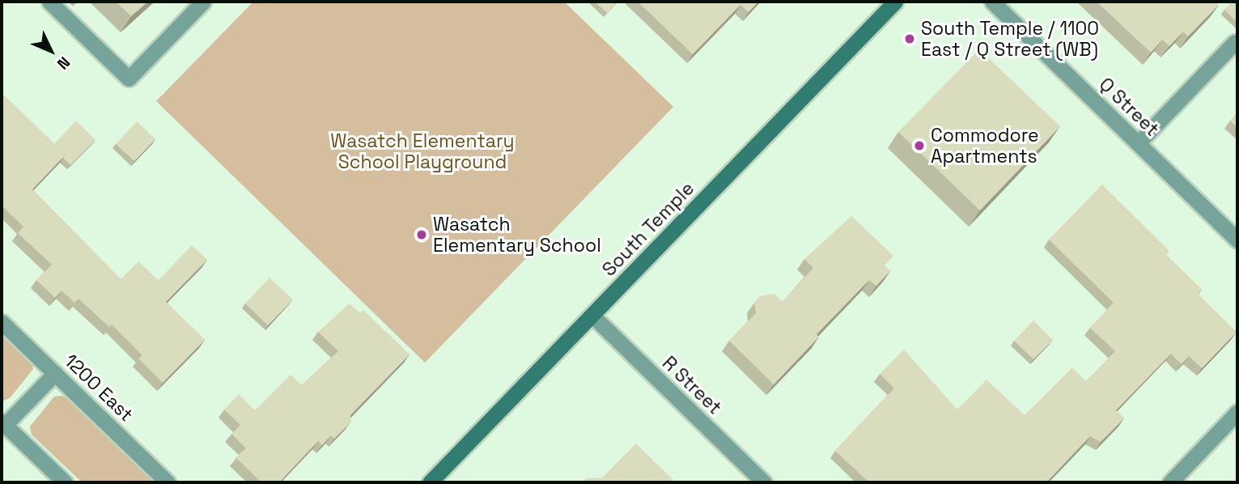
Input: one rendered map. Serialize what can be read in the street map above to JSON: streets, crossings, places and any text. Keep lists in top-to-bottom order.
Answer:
{
  "streets": {
    "main road": ["South Temple"],
    "street": ["Q Street", "R Street", "1200 East"]
  },
  "crossings": [
    ["South Temple", "R Street"]
  ],
  "parks": ["Wasatch Elementary School Playground"],
  "places": ["South Temple / 1100 East / Q Street (WB)", "Commodore Apartments", "Wasatch Elementary School"],
  "north": "bottom right"
}
